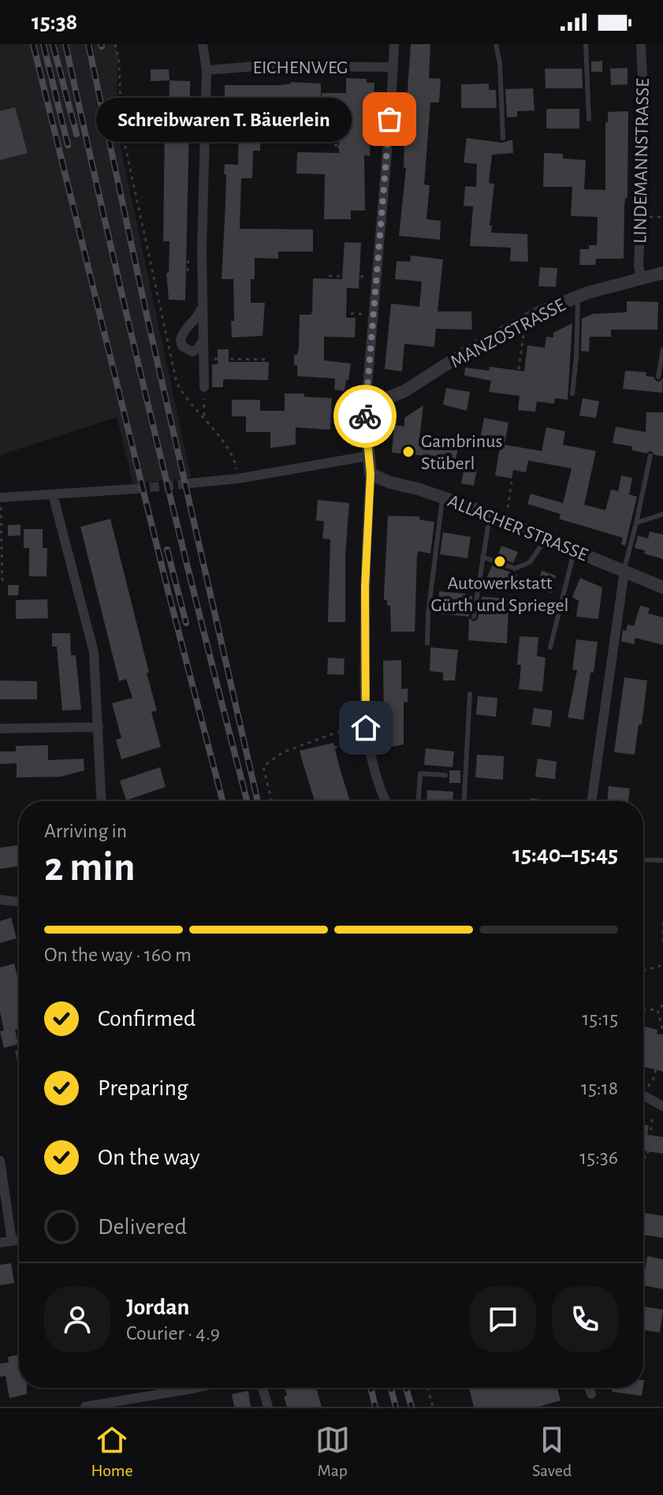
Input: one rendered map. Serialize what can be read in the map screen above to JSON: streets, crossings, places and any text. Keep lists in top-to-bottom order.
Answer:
{
  "streets": {
    "street": [
      "EICHENWEG",
      "LINDEMANNSTRASSE",
      "MANZOSTRASSE",
      "ALLACHER STRASSE"
    ]
  },
  "crossings": [
    ["LINDEMANNSTRASSE", "MANZOSTRASSE"]
  ],
  "places": ["Schreibwaren T. Bäuerlein", "Gambrinus Stüberl", "Autowerkstatt Gürth und Spriegel"],
  "page": {
    "status": "15:38",
    "bubble": "Schreibwaren T. Bäuerlein",
    "heading": ["2 min", "Arriving in", "15:40–15:45"],
    "panel": ["Jordan", "Courier · 4.9"],
    "bar": "On the way · 160 m",
    "list": [
      ["Confirmed", "15:15"],
      ["Preparing", "15:18"],
      ["On the way", "15:36"],
      "Delivered"
    ],
    "tabs": ["Home", "Map", "Saved"]
  }
}
